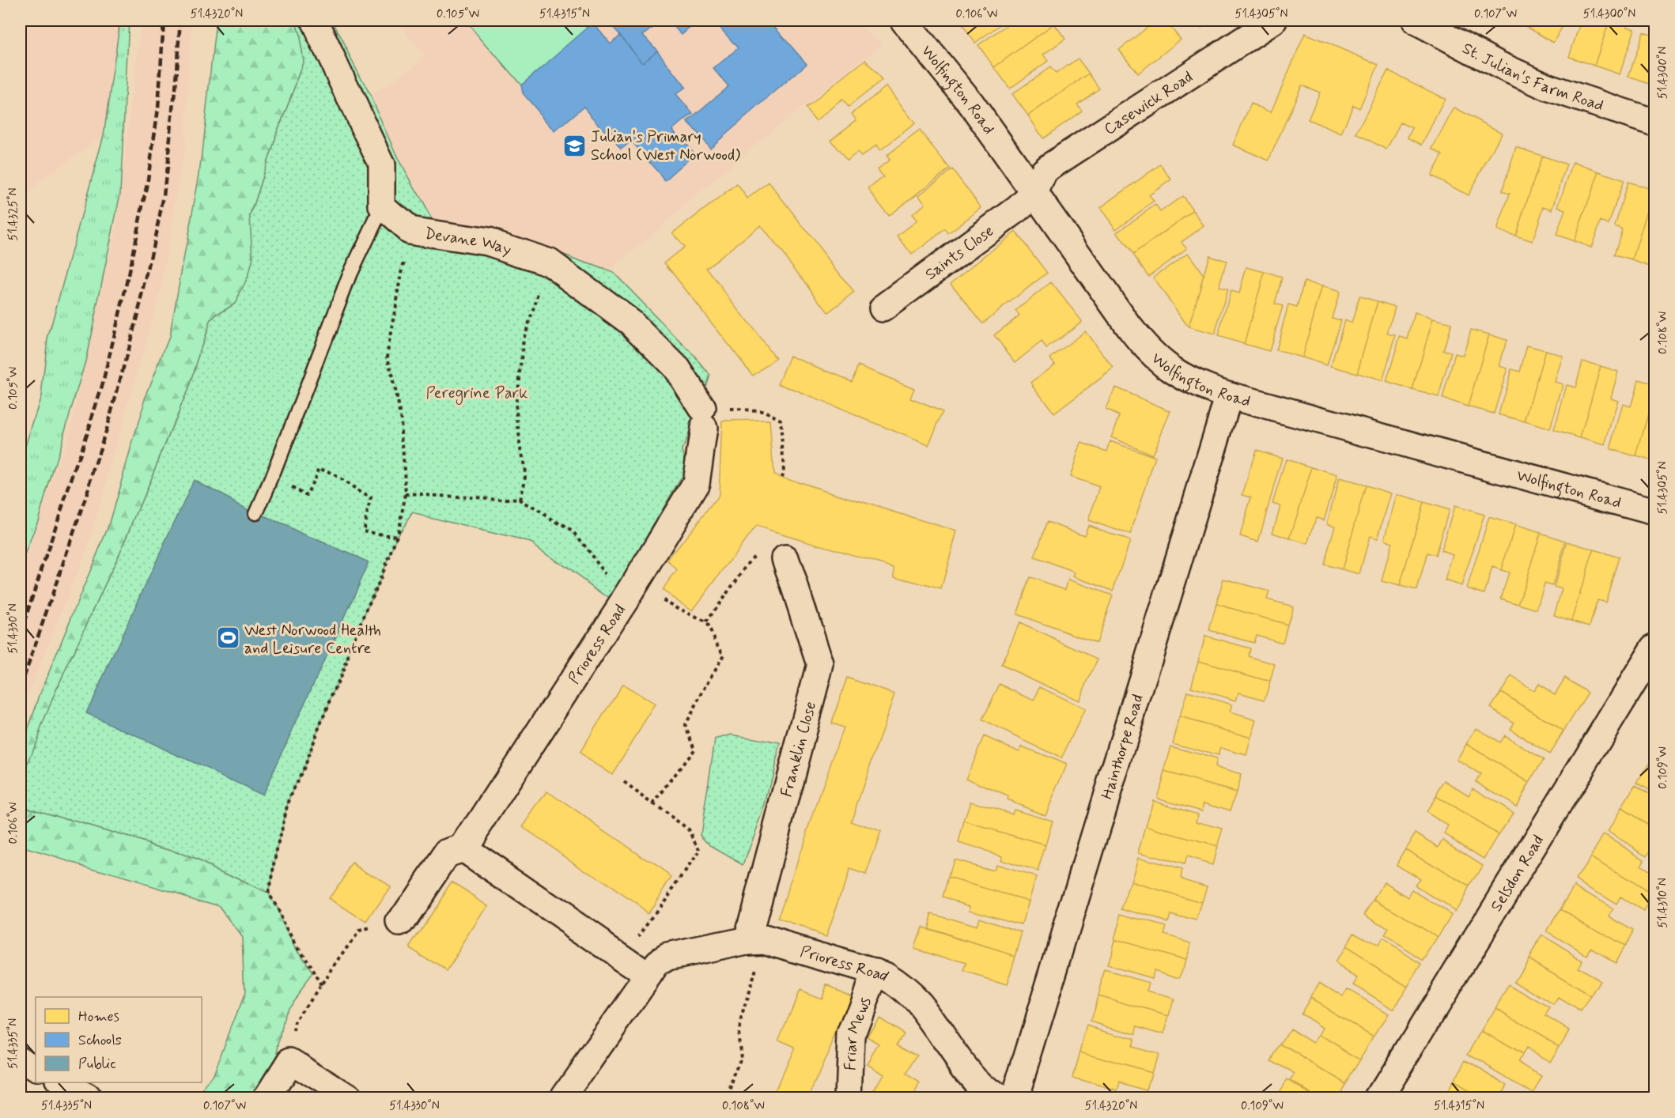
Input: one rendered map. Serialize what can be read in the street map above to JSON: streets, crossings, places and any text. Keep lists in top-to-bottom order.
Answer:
{
  "streets": {
    "street": [
      "St. Julian's Farm Road",
      "Wolfington Road",
      "Casewick Road",
      "Devane Way",
      "Saints Close",
      "Prioress Road",
      "Hainthorpe Road",
      "Franklin Close",
      "Selsdon Road",
      "Friar Mews"
    ]
  },
  "crossings": [
    ["Wolfington Road", "Casewick Road"],
    ["Wolfington Road", "Saints Close"],
    ["Wolfington Road", "Hainthorpe Road"],
    ["Casewick Road", "Saints Close"],
    ["Devane Way", "Prioress Road"],
    ["Prioress Road", "Franklin Close"],
    ["Prioress Road", "Friar Mews"]
  ],
  "parks": ["Peregrine Park"],
  "places": {
    "school or university": ["Julian's Primary School (West Norwood)"],
    "sports": ["West Norwood Health and Leisure Centre"]
  },
  "legend": ["Homes", "Schools", "Public"],
  "coordinates": [
    "51.4320°N",
    "0.105°W",
    "51.4315°N",
    "0.106°W",
    "51.4305°N",
    "0.107°W",
    "51.4300°N",
    "51.4325°N",
    "0.108°W",
    "51.4330°N",
    "0.109°W",
    "51.4310°N",
    "51.4335°N"
  ]
}
